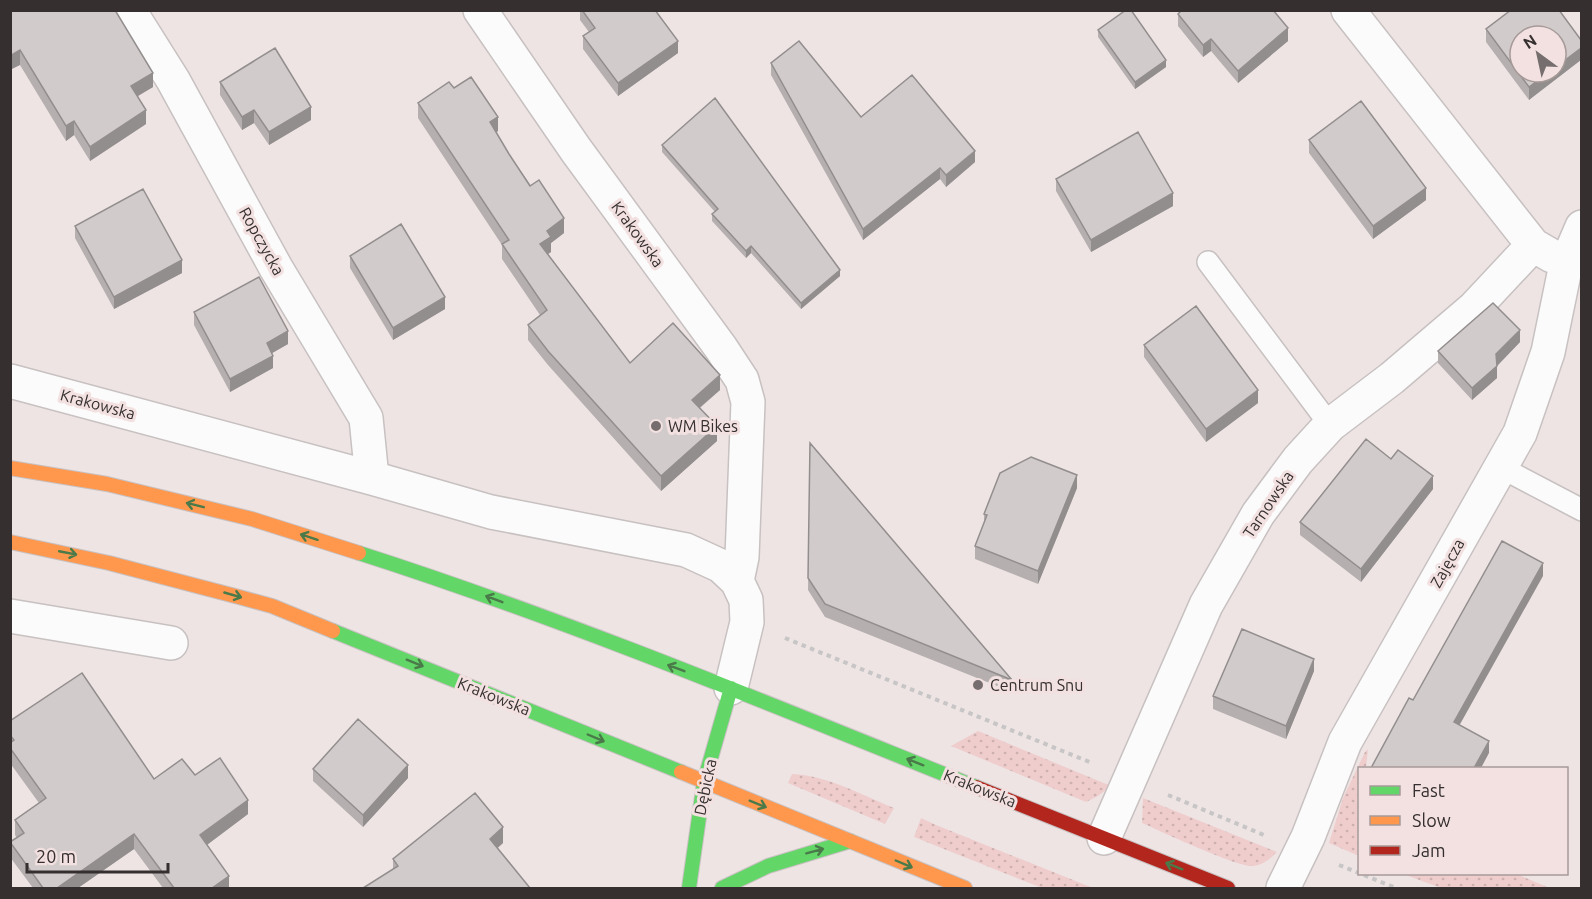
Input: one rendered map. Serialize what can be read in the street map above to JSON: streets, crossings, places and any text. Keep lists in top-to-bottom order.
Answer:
{
  "streets": {
    "main road": ["Krakowska", "Dębicka"],
    "street": ["Ropczycka", "Tarnowska", "Zajęcza"]
  },
  "crossings": [
    ["Krakowska", "Ropczycka"],
    ["Krakowska", "Tarnowska"],
    ["Krakowska", "Dębicka"]
  ],
  "places": ["WM Bikes", "Centrum Snu"],
  "legend": ["Fast", "Slow", "Jam"],
  "scale_bar": "20 m",
  "north": "top left"
}
